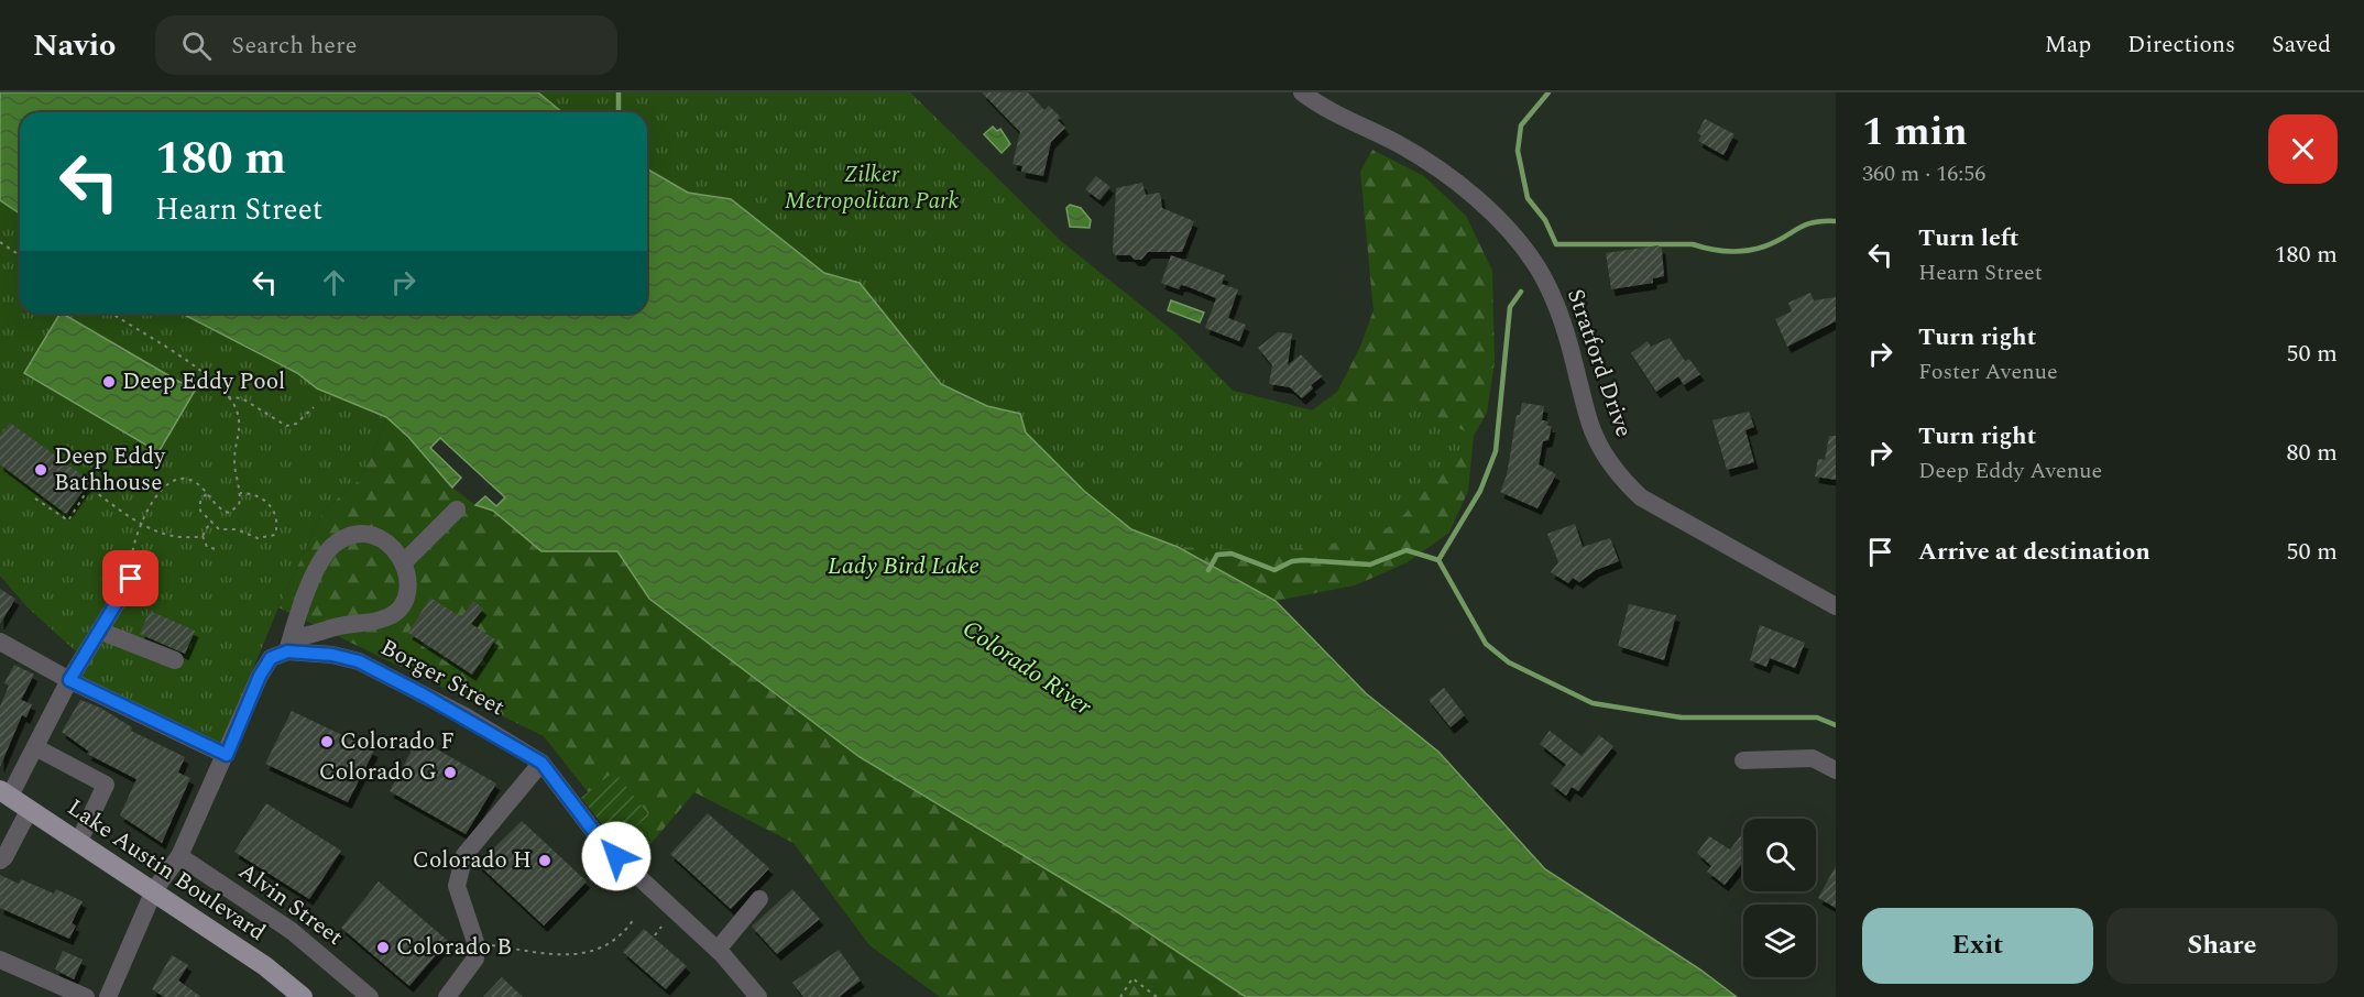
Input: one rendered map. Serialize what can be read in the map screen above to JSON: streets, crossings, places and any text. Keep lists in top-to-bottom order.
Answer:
{
  "streets": {
    "main road": ["Lake Austin Boulevard"],
    "street": ["Stratford Drive", "Borger Street", "Alvin Street"]
  },
  "water": ["Lady Bird Lake", "Colorado River"],
  "parks": ["Zilker Metropolitan Park"],
  "places": [
    "Deep Eddy Pool",
    "Deep Eddy Bathhouse",
    "Colorado F",
    "Colorado G",
    "Colorado H",
    "Colorado B"
  ],
  "page": {
    "header": "Navio",
    "search": "Search here",
    "nav": ["Map", "Directions", "Saved"],
    "heading": ["1 min", "360 m · 16:56"],
    "turn": ["180 m", "Hearn Street"],
    "list": [
      {
        "name": "Turn left",
        "note": "Hearn Street",
        "value": "180 m"
      },
      {
        "name": "Turn right",
        "note": "Foster Avenue",
        "value": "50 m"
      },
      {
        "name": "Turn right",
        "note": "Deep Eddy Avenue",
        "value": "80 m"
      },
      {
        "name": "Arrive at destination",
        "value": "50 m"
      }
    ],
    "buttons": ["Exit", "Share"]
  }
}
